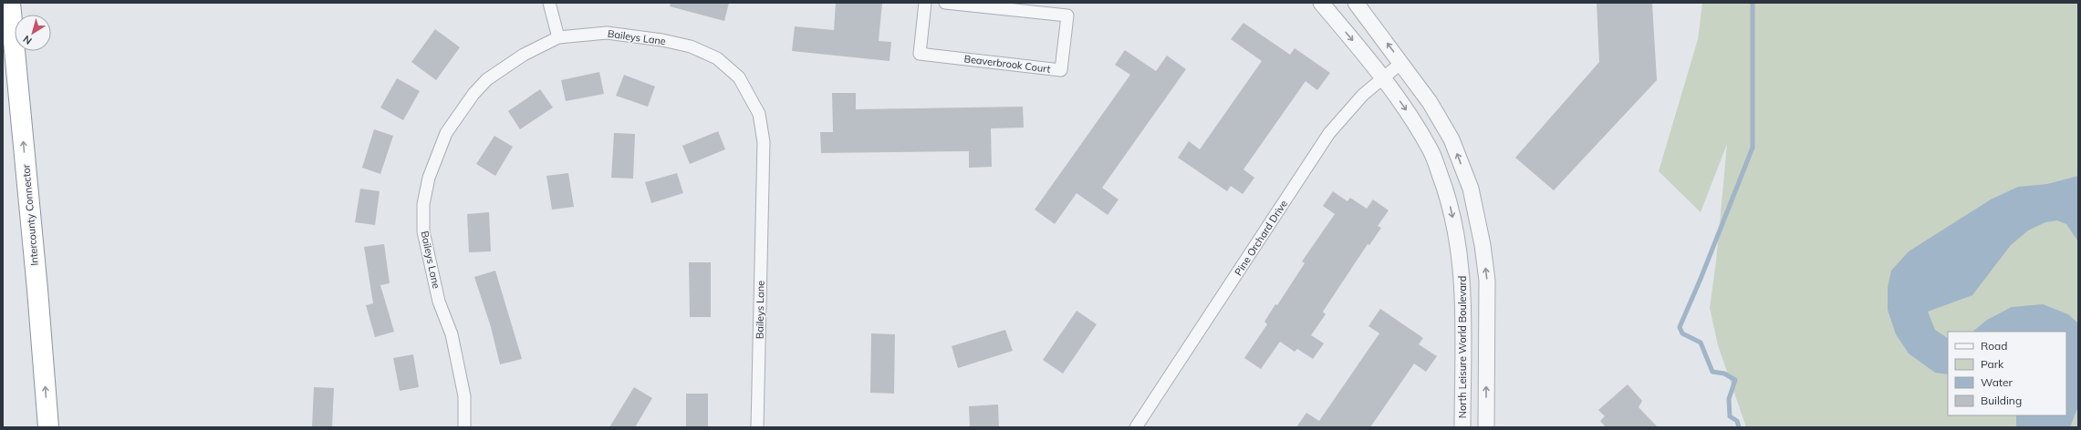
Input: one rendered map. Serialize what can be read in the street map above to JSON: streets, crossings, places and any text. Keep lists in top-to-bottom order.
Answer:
{
  "streets": {
    "highway": ["Intercounty Connector"],
    "street": [
      "Baileys Lane",
      "Beaverbrook Court",
      "Pine Orchard Drive",
      "North Leisure World Boulevard"
    ]
  },
  "crossings": [
    ["Pine Orchard Drive", "North Leisure World Boulevard"]
  ],
  "one_way": ["Intercounty Connector"],
  "legend": [
    "Road",
    "Park",
    "Water",
    "Building"
  ],
  "north": "bottom left"
}
